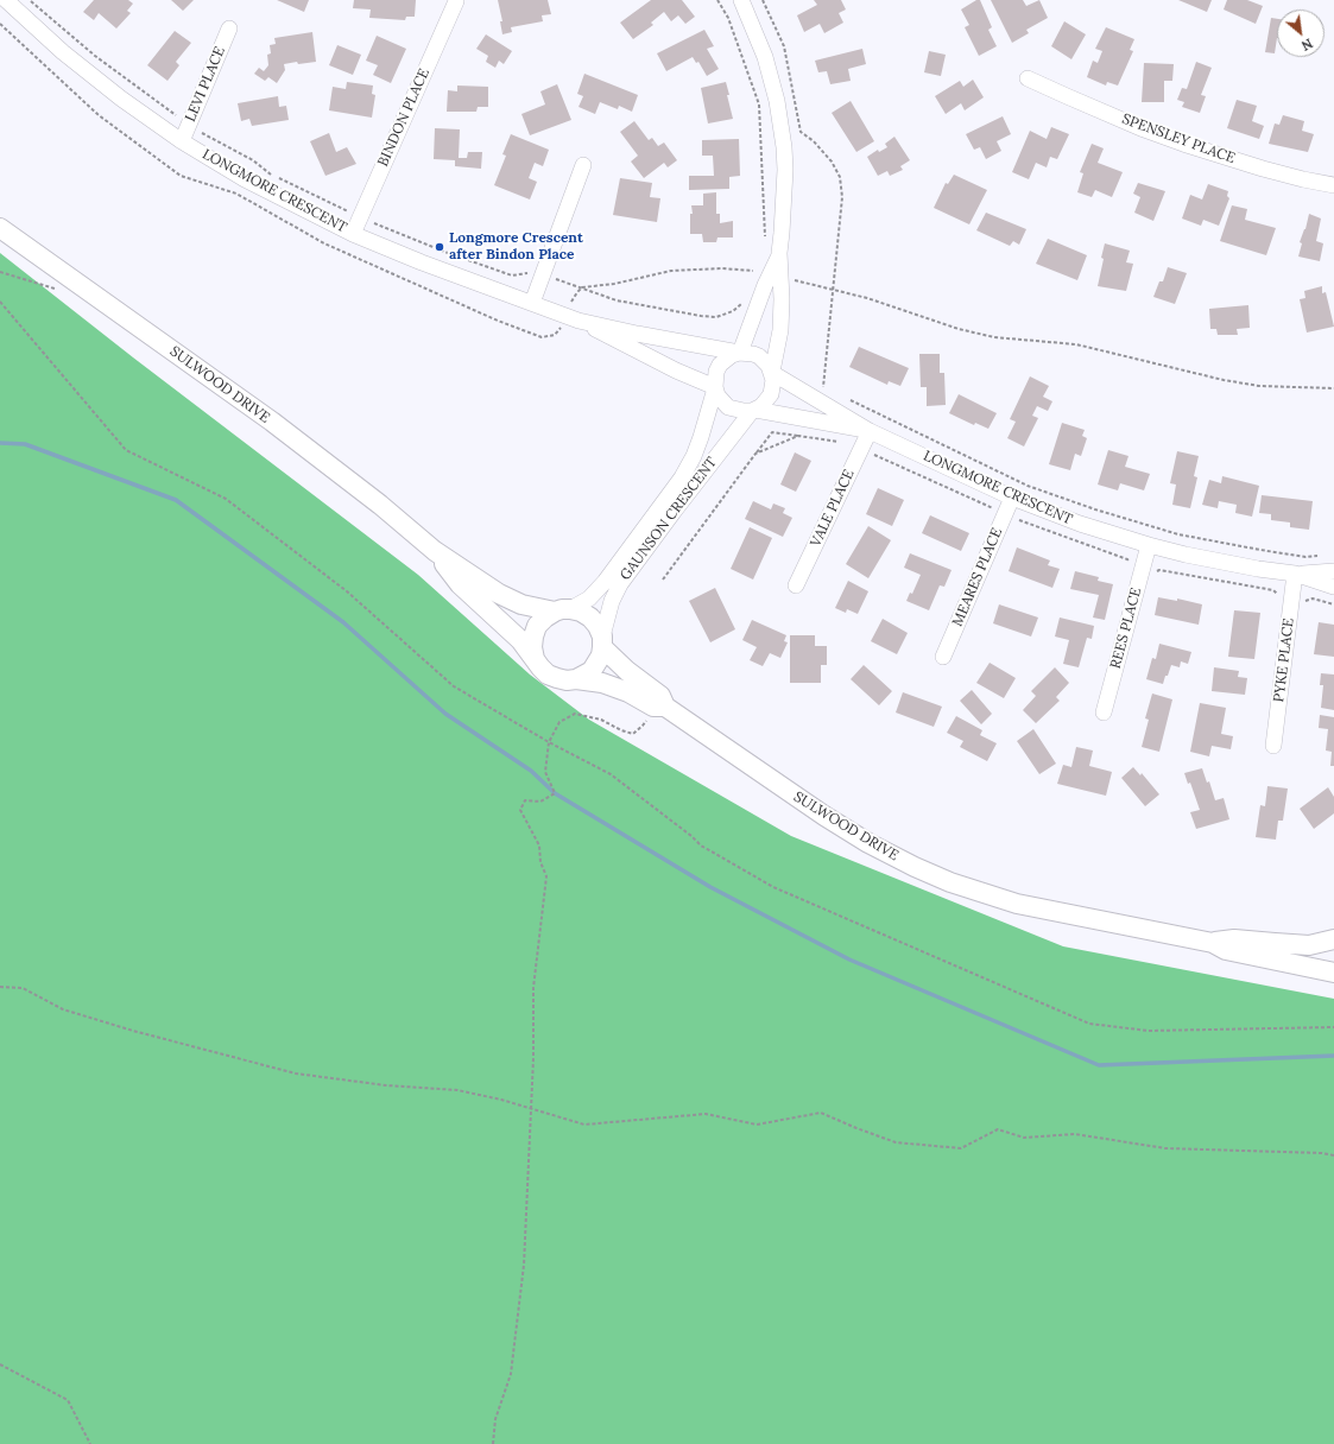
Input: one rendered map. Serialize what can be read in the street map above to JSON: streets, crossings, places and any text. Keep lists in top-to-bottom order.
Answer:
{
  "streets": {
    "main road": ["SULWOOD DRIVE"],
    "street": [
      "LEVI PLACE",
      "BINDON PLACE",
      "SPENSLEY PLACE",
      "LONGMORE CRESCENT",
      "VALE PLACE",
      "GAUNSON CRESCENT",
      "MEARES PLACE",
      "REES PLACE",
      "PYKE PLACE"
    ]
  },
  "crossings": [
    ["LEVI PLACE", "LONGMORE CRESCENT"],
    ["BINDON PLACE", "LONGMORE CRESCENT"],
    ["LONGMORE CRESCENT", "VALE PLACE"],
    ["LONGMORE CRESCENT", "GAUNSON CRESCENT"],
    ["LONGMORE CRESCENT", "MEARES PLACE"],
    ["LONGMORE CRESCENT", "REES PLACE"],
    ["LONGMORE CRESCENT", "PYKE PLACE"],
    ["SULWOOD DRIVE", "GAUNSON CRESCENT"]
  ],
  "places": ["Longmore Crescent after Bindon Place"],
  "north": "bottom right"
}
